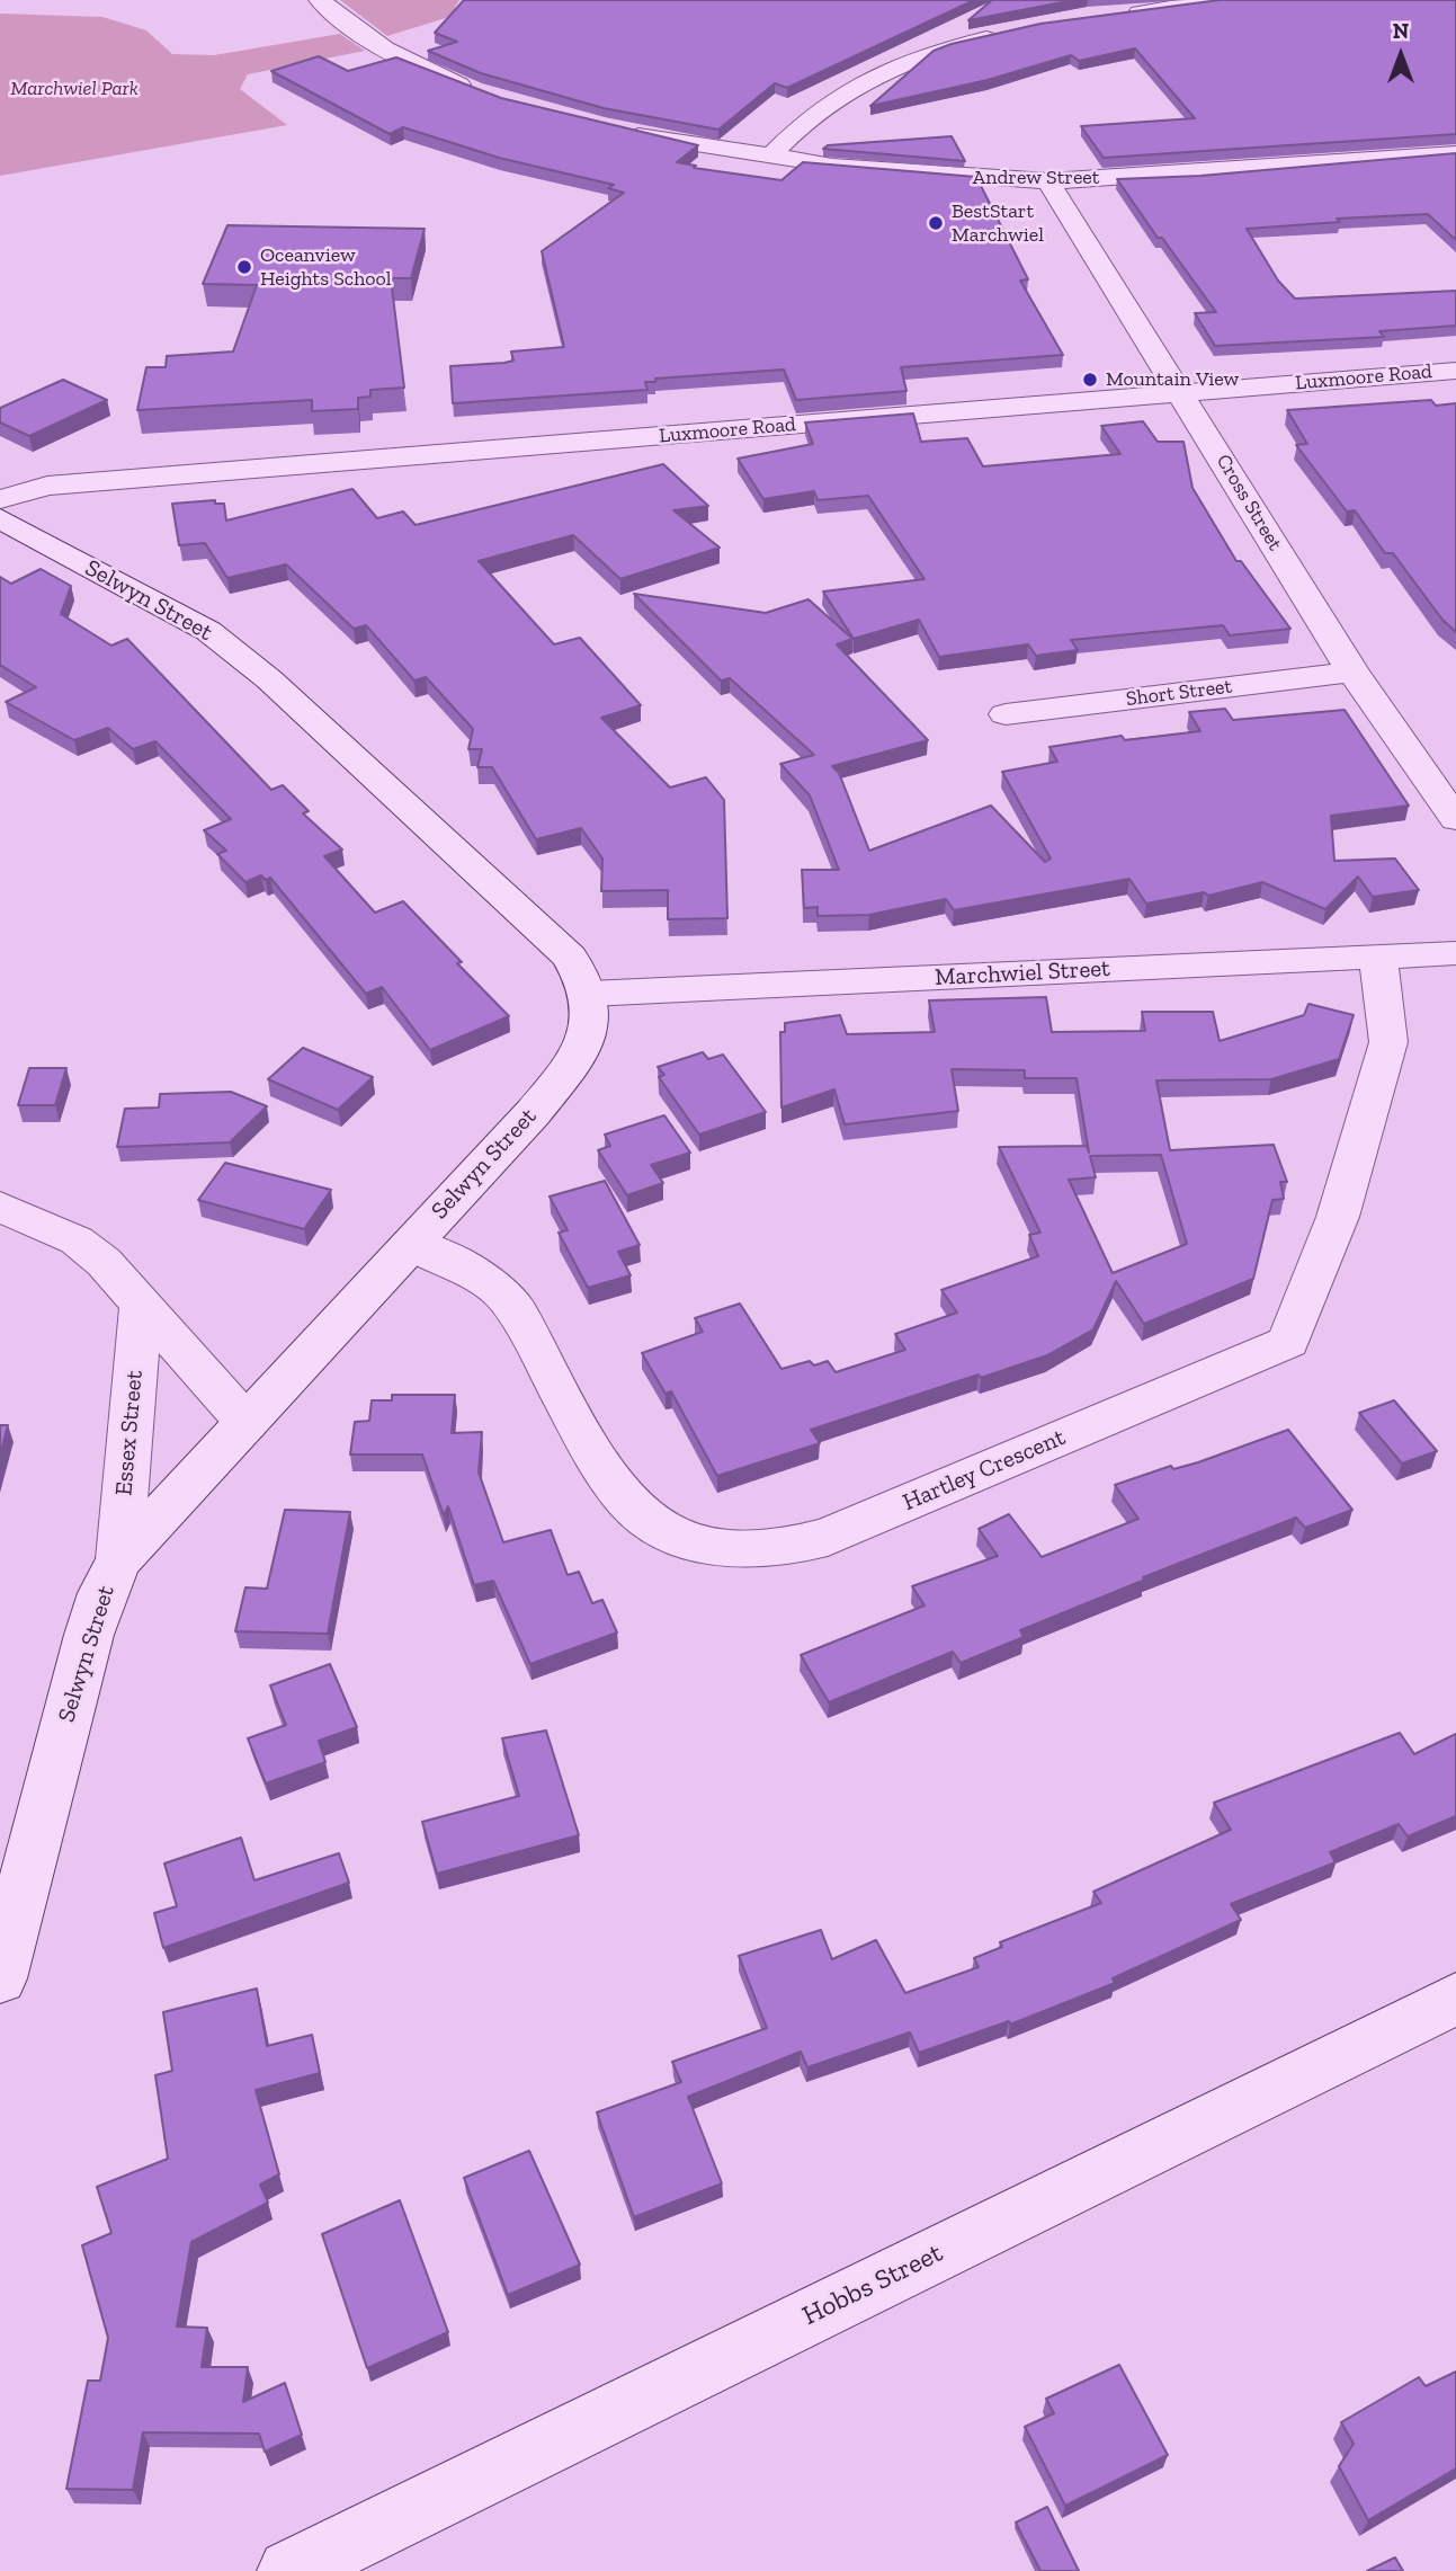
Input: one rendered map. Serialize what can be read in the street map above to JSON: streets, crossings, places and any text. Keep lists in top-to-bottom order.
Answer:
{
  "streets": {
    "street": [
      "Andrew Street",
      "Luxmoore Road",
      "Cross Street",
      "Selwyn Street",
      "Short Street",
      "Marchwiel Street",
      "Essex Street",
      "Hartley Crescent",
      "Hobbs Street"
    ]
  },
  "crossings": [
    ["Andrew Street", "Cross Street"],
    ["Luxmoore Road", "Cross Street"],
    ["Cross Street", "Short Street"],
    ["Selwyn Street", "Marchwiel Street"],
    ["Selwyn Street", "Essex Street"],
    ["Selwyn Street", "Hartley Crescent"],
    ["Marchwiel Street", "Hartley Crescent"]
  ],
  "parks": ["Marchwiel Park"],
  "places": ["BestStart Marchwiel", "Oceanview Heights School", "Mountain View"],
  "north": "top"
}
